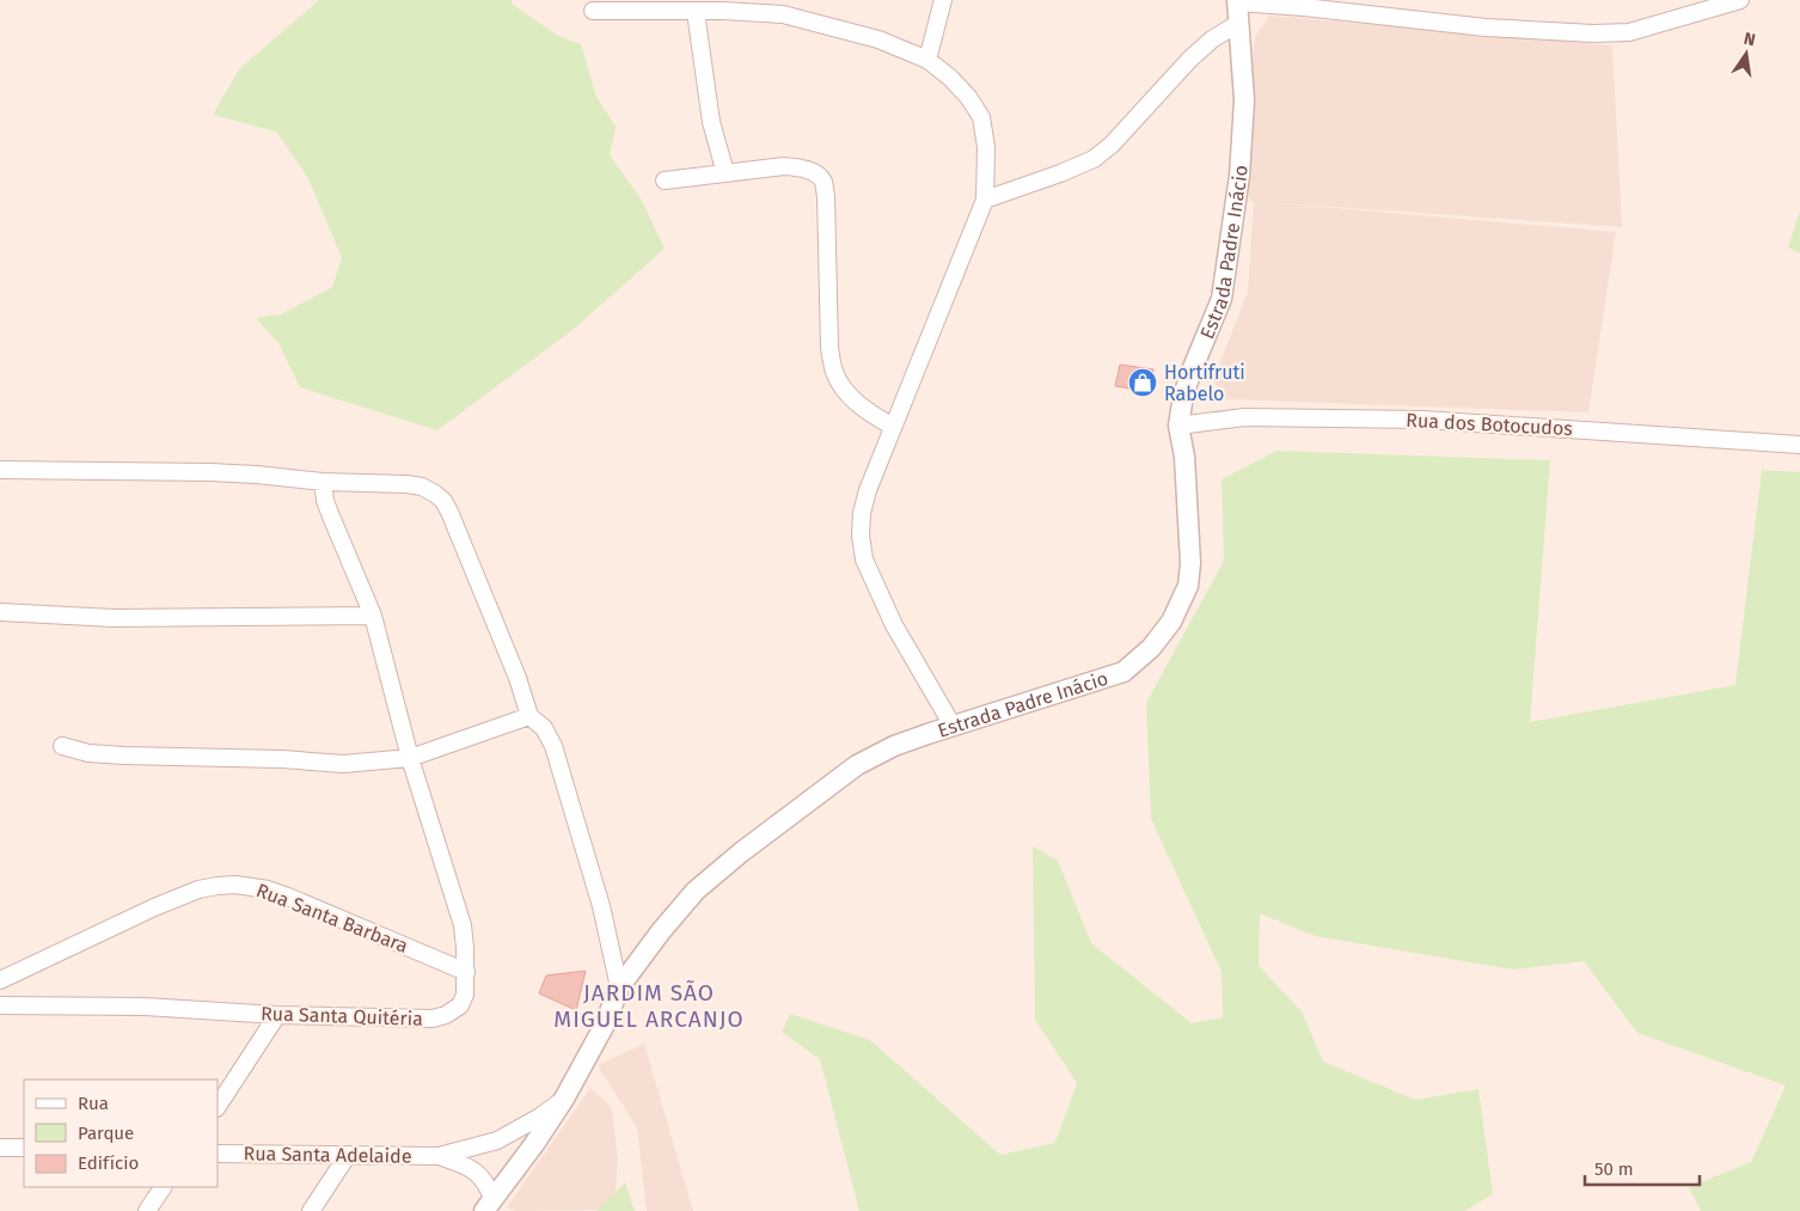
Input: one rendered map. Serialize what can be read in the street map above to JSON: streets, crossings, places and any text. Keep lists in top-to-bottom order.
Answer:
{
  "streets": {
    "street": [
      "Estrada Padre Inácio",
      "Rua dos Botocudos",
      "Rua Santa Barbara",
      "Rua Santa Quitéria",
      "Rua Santa Adelaide"
    ]
  },
  "crossings": [
    ["Estrada Padre Inácio", "Rua dos Botocudos"],
    ["Estrada Padre Inácio", "Rua Santa Adelaide"],
    ["Rua Santa Barbara", "Rua Santa Quitéria"]
  ],
  "districts": ["JARDIM SÃO MIGUEL ARCANJO"],
  "places": {
    "shop": ["Hortifruti Rabelo"]
  },
  "legend": ["Rua", "Parque", "Edifício"],
  "scale_bar": "50 m",
  "north": "top"
}
